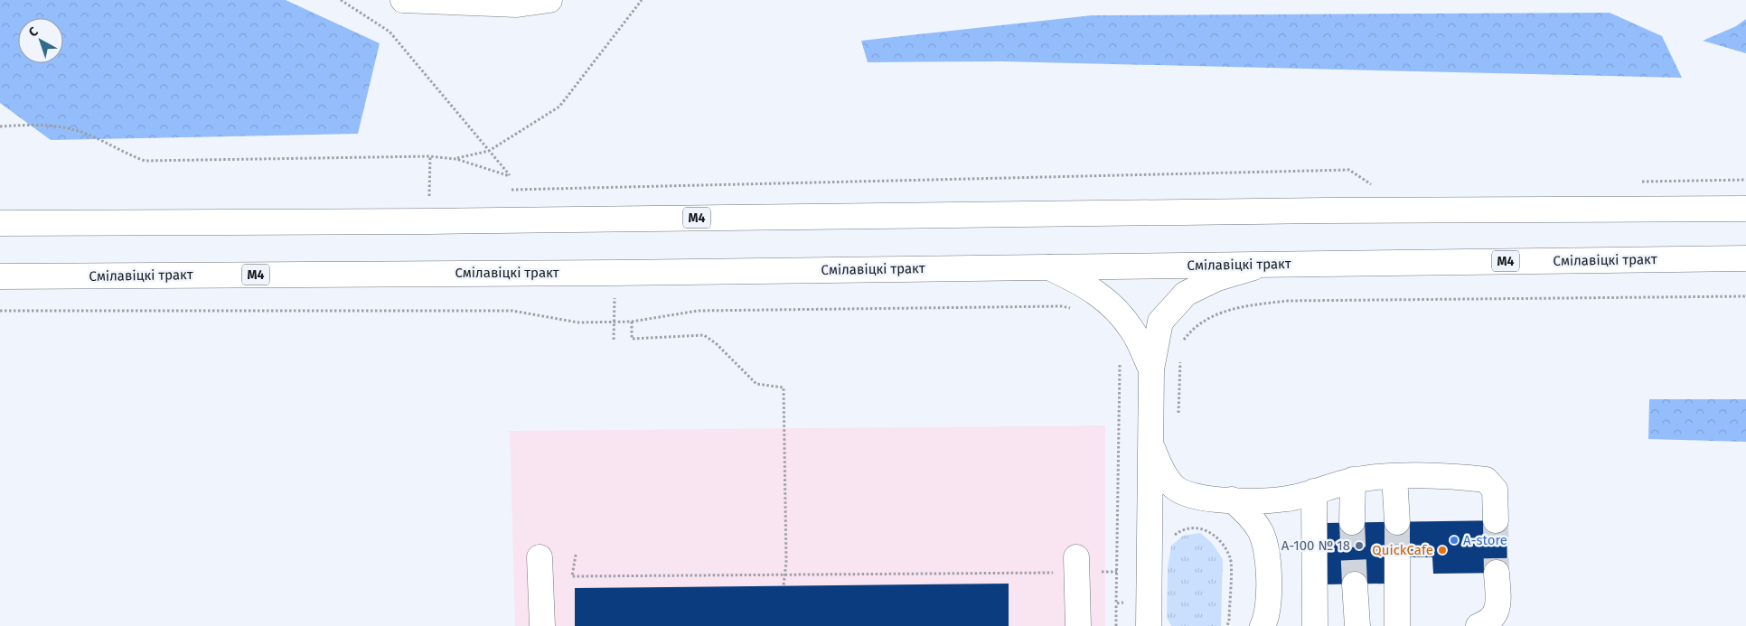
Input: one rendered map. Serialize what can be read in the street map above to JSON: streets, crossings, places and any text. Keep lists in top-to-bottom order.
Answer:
{
  "streets": {
    "main road": ["М4", "Смілавіцкі тракт"]
  },
  "places": ["А-store", "А-100 № 18", "QuickCafe"],
  "north": "top left"
}
